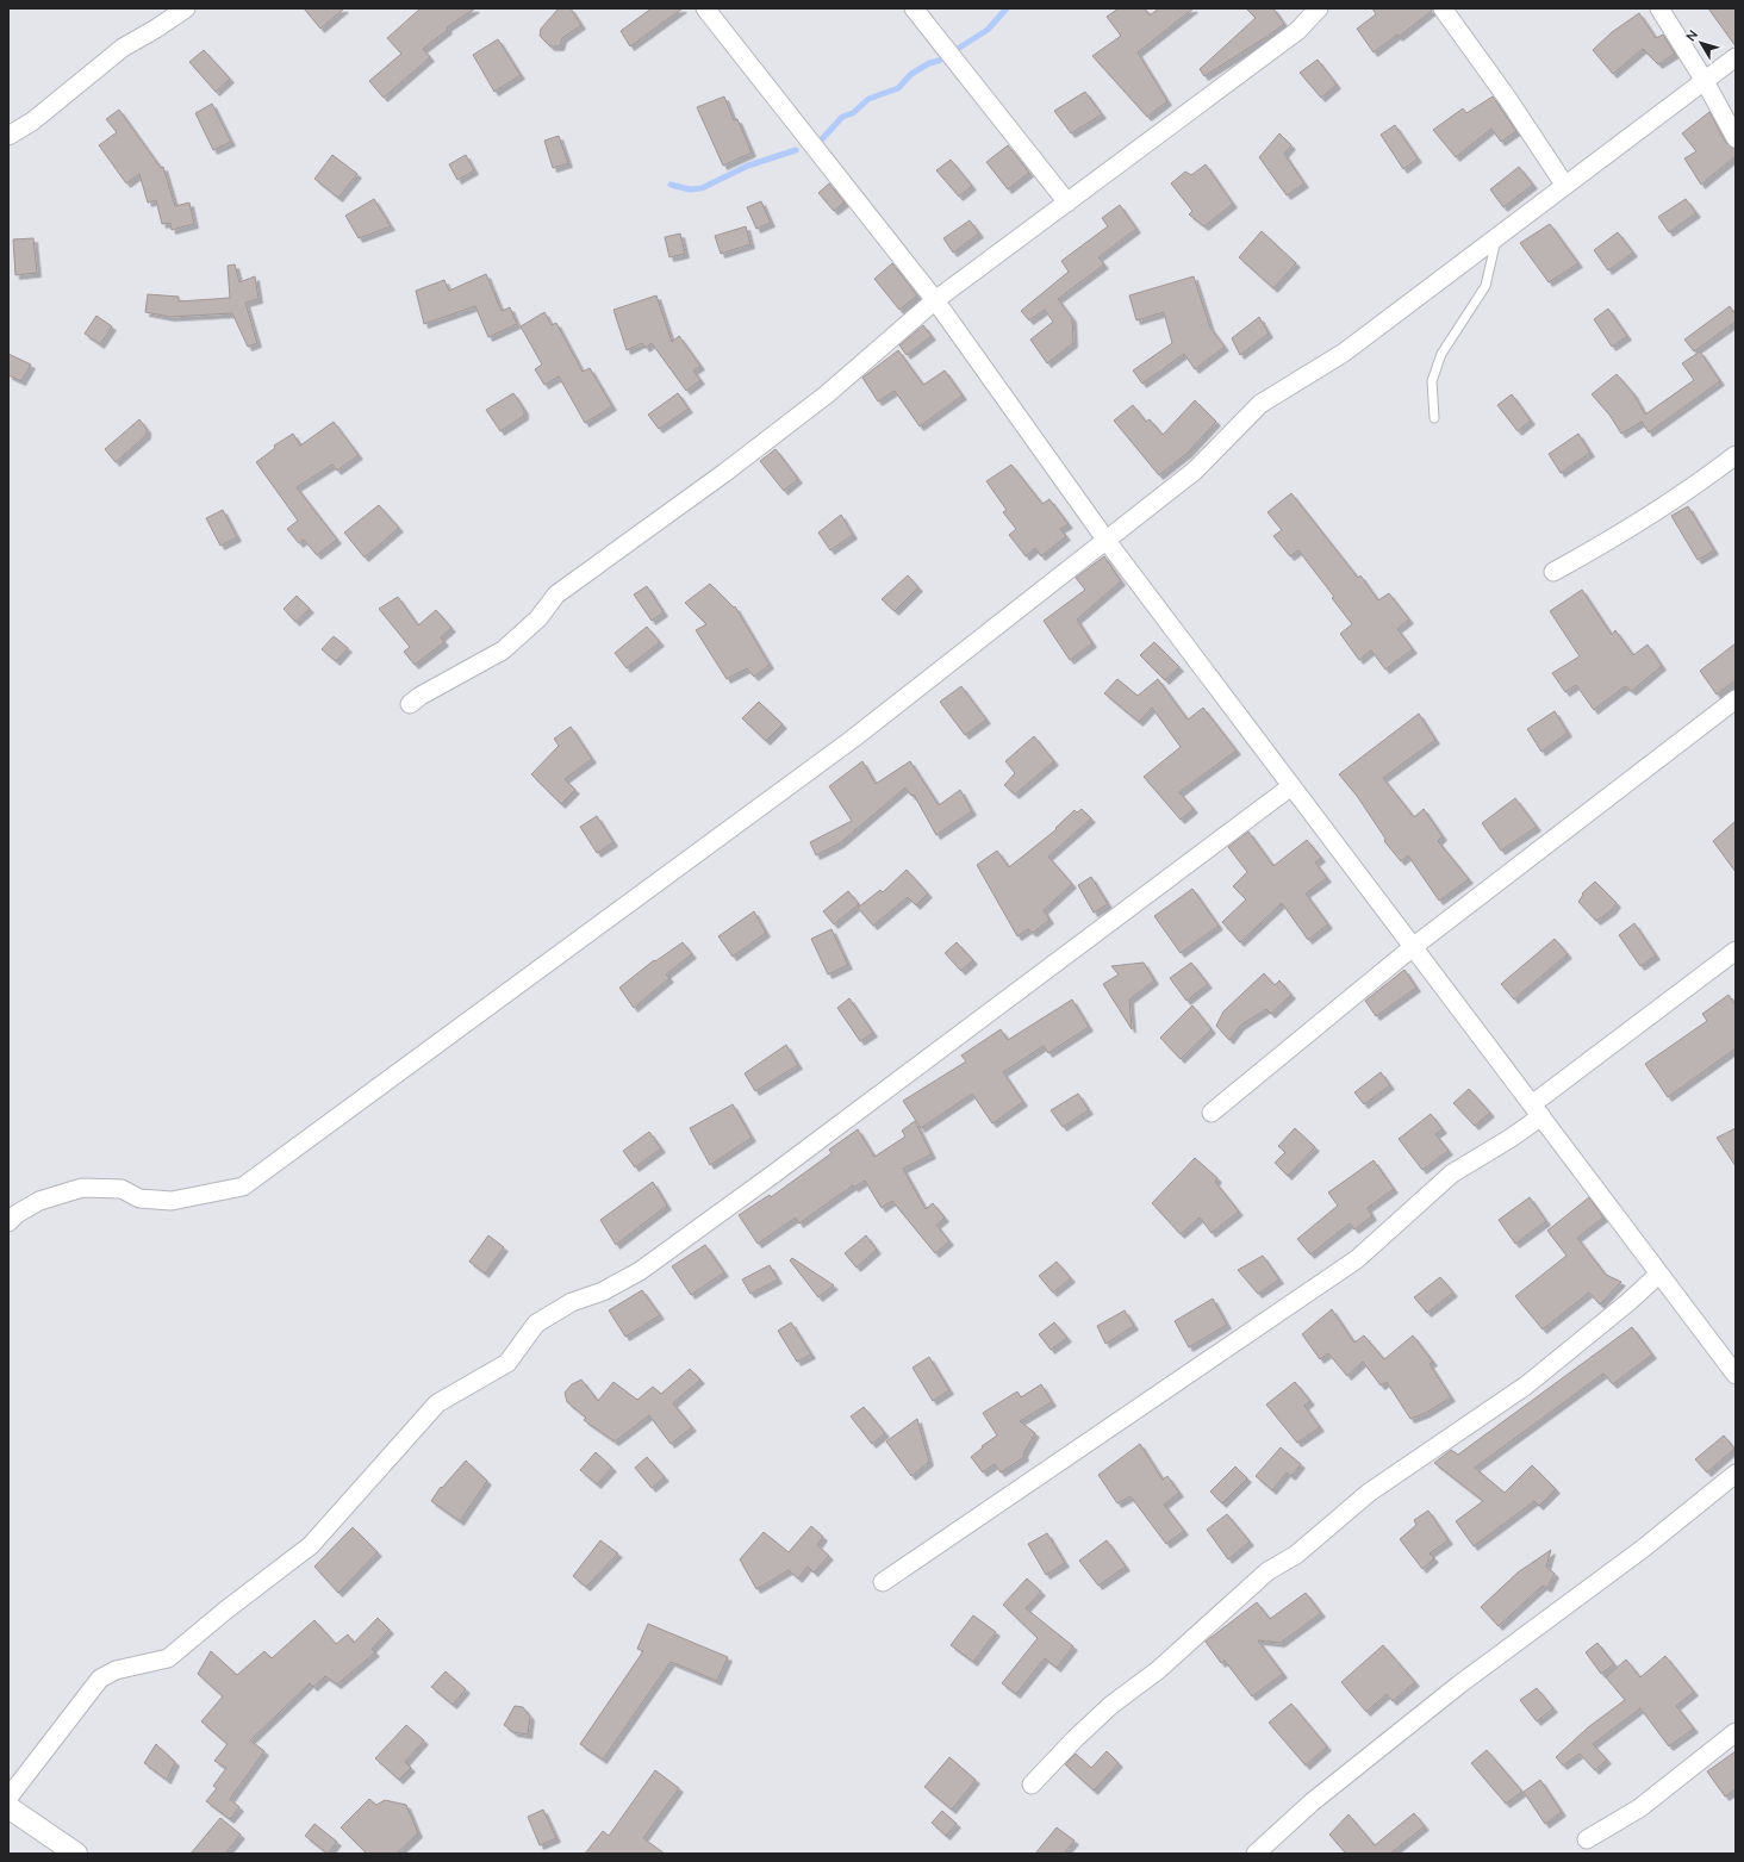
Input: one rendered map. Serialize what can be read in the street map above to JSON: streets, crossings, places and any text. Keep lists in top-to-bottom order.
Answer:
{
  "north": "top left"
}
